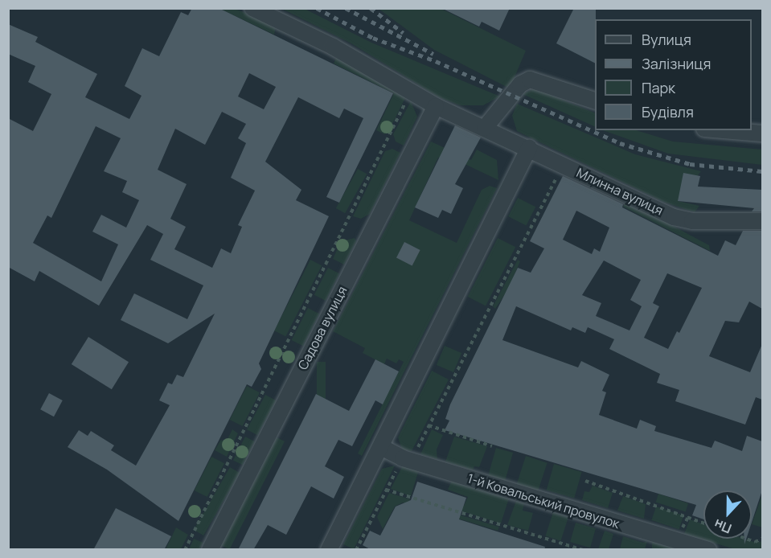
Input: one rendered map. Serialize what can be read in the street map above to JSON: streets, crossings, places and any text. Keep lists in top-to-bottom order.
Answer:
{
  "streets": {
    "street": ["Млинна вулиця", "Садова вулиця", "1-й Ковальський провулок"]
  },
  "crossings": [
    ["Млинна вулиця", "Садова вулиця"]
  ],
  "legend": [
    "Вулиця",
    "Залізниця",
    "Парк",
    "Будівля"
  ],
  "north": "bottom"
}
